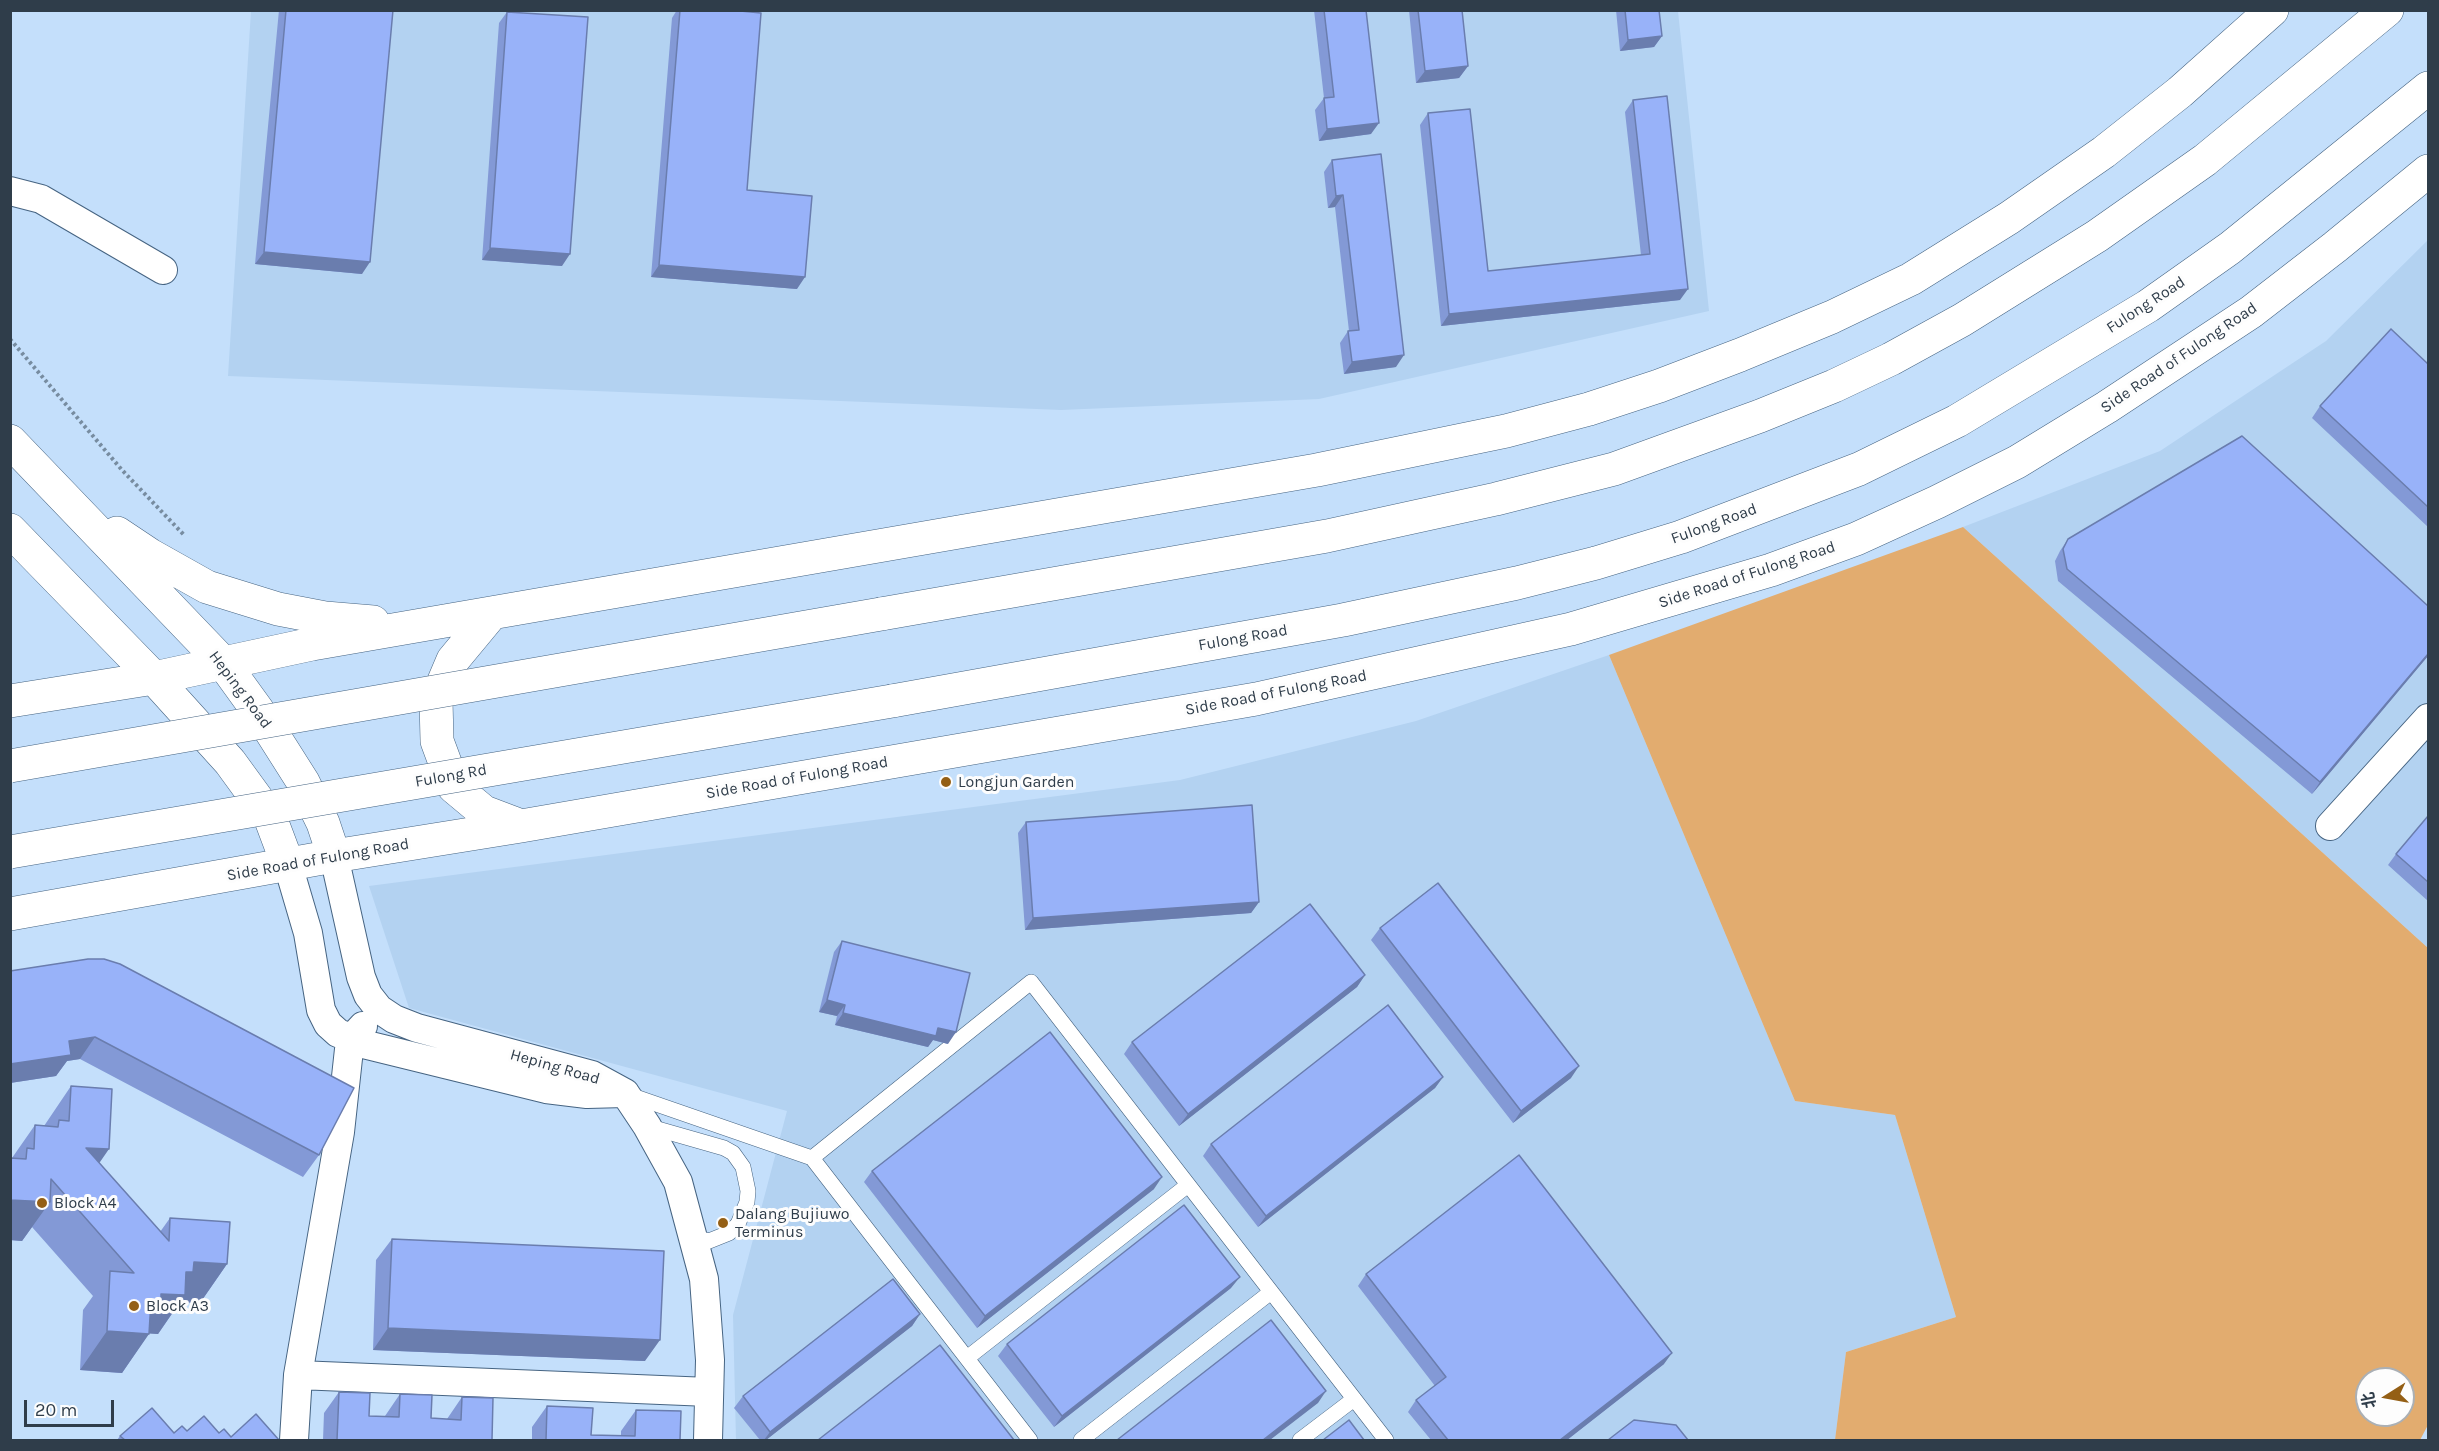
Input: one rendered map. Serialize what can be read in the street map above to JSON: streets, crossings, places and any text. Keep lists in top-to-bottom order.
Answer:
{
  "streets": {
    "main road": [
      "Fulong Road",
      "Side Road of Fulong Road",
      "Heping Road",
      "Fulong Rd"
    ]
  },
  "crossings": [
    ["Fulong Road", "Fulong Rd"],
    ["Side Road of Fulong Road", "Heping Road"]
  ],
  "places": [
    "Longjun Garden",
    "Block A4",
    "Dalang Bujiuwo Terminus",
    "Block A3"
  ],
  "scale_bar": "20 m",
  "north": "left"
}
